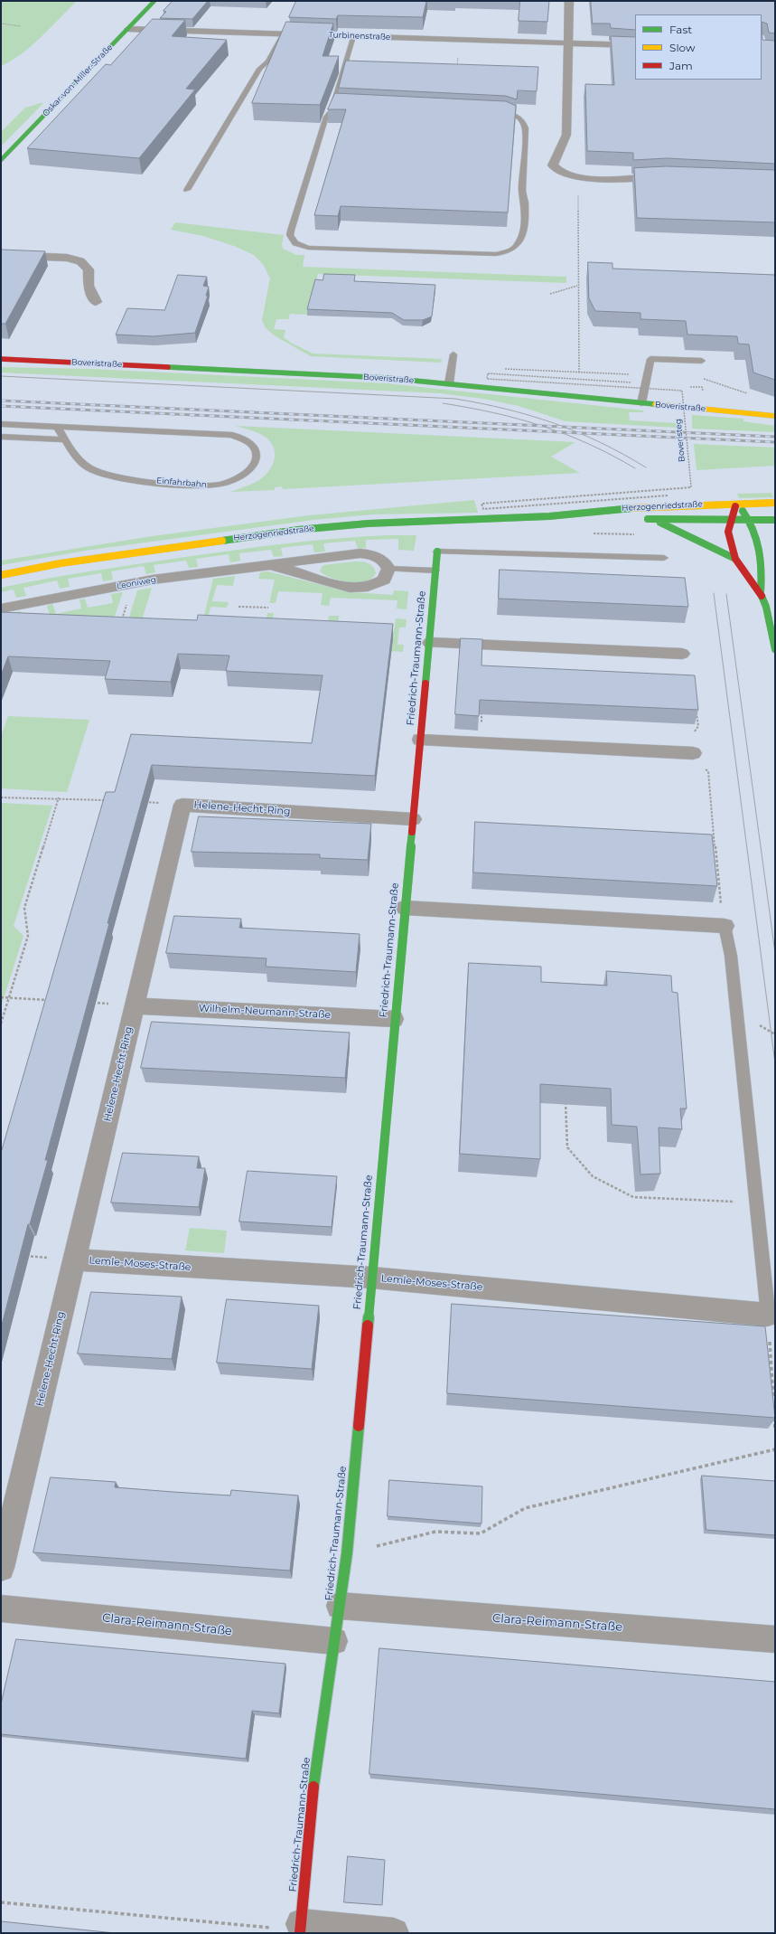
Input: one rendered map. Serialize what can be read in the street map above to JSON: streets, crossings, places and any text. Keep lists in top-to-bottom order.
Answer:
{
  "streets": {
    "street": [
      "Turbinenstraße",
      "Oskar-von-Miller-Straße",
      "Boveristraße",
      "Herzogenriedstraße",
      "Leoniweg",
      "Friedrich-Traumann-Straße",
      "Helene-Hecht-Ring",
      "Wilhelm-Neumann-Straße",
      "Lemle-Moses-Straße",
      "Clara-Reimann-Straße"
    ],
    "lane": ["Einfahrbahn"],
    "path": ["Boveristeg"]
  },
  "crossings": [
    ["Turbinenstraße", "Oskar-von-Miller-Straße"],
    ["Friedrich-Traumann-Straße", "Helene-Hecht-Ring"],
    ["Friedrich-Traumann-Straße", "Wilhelm-Neumann-Straße"],
    ["Friedrich-Traumann-Straße", "Lemle-Moses-Straße"],
    ["Friedrich-Traumann-Straße", "Clara-Reimann-Straße"],
    ["Helene-Hecht-Ring", "Wilhelm-Neumann-Straße"],
    ["Helene-Hecht-Ring", "Lemle-Moses-Straße"]
  ],
  "legend": ["Fast", "Slow", "Jam"]
}
